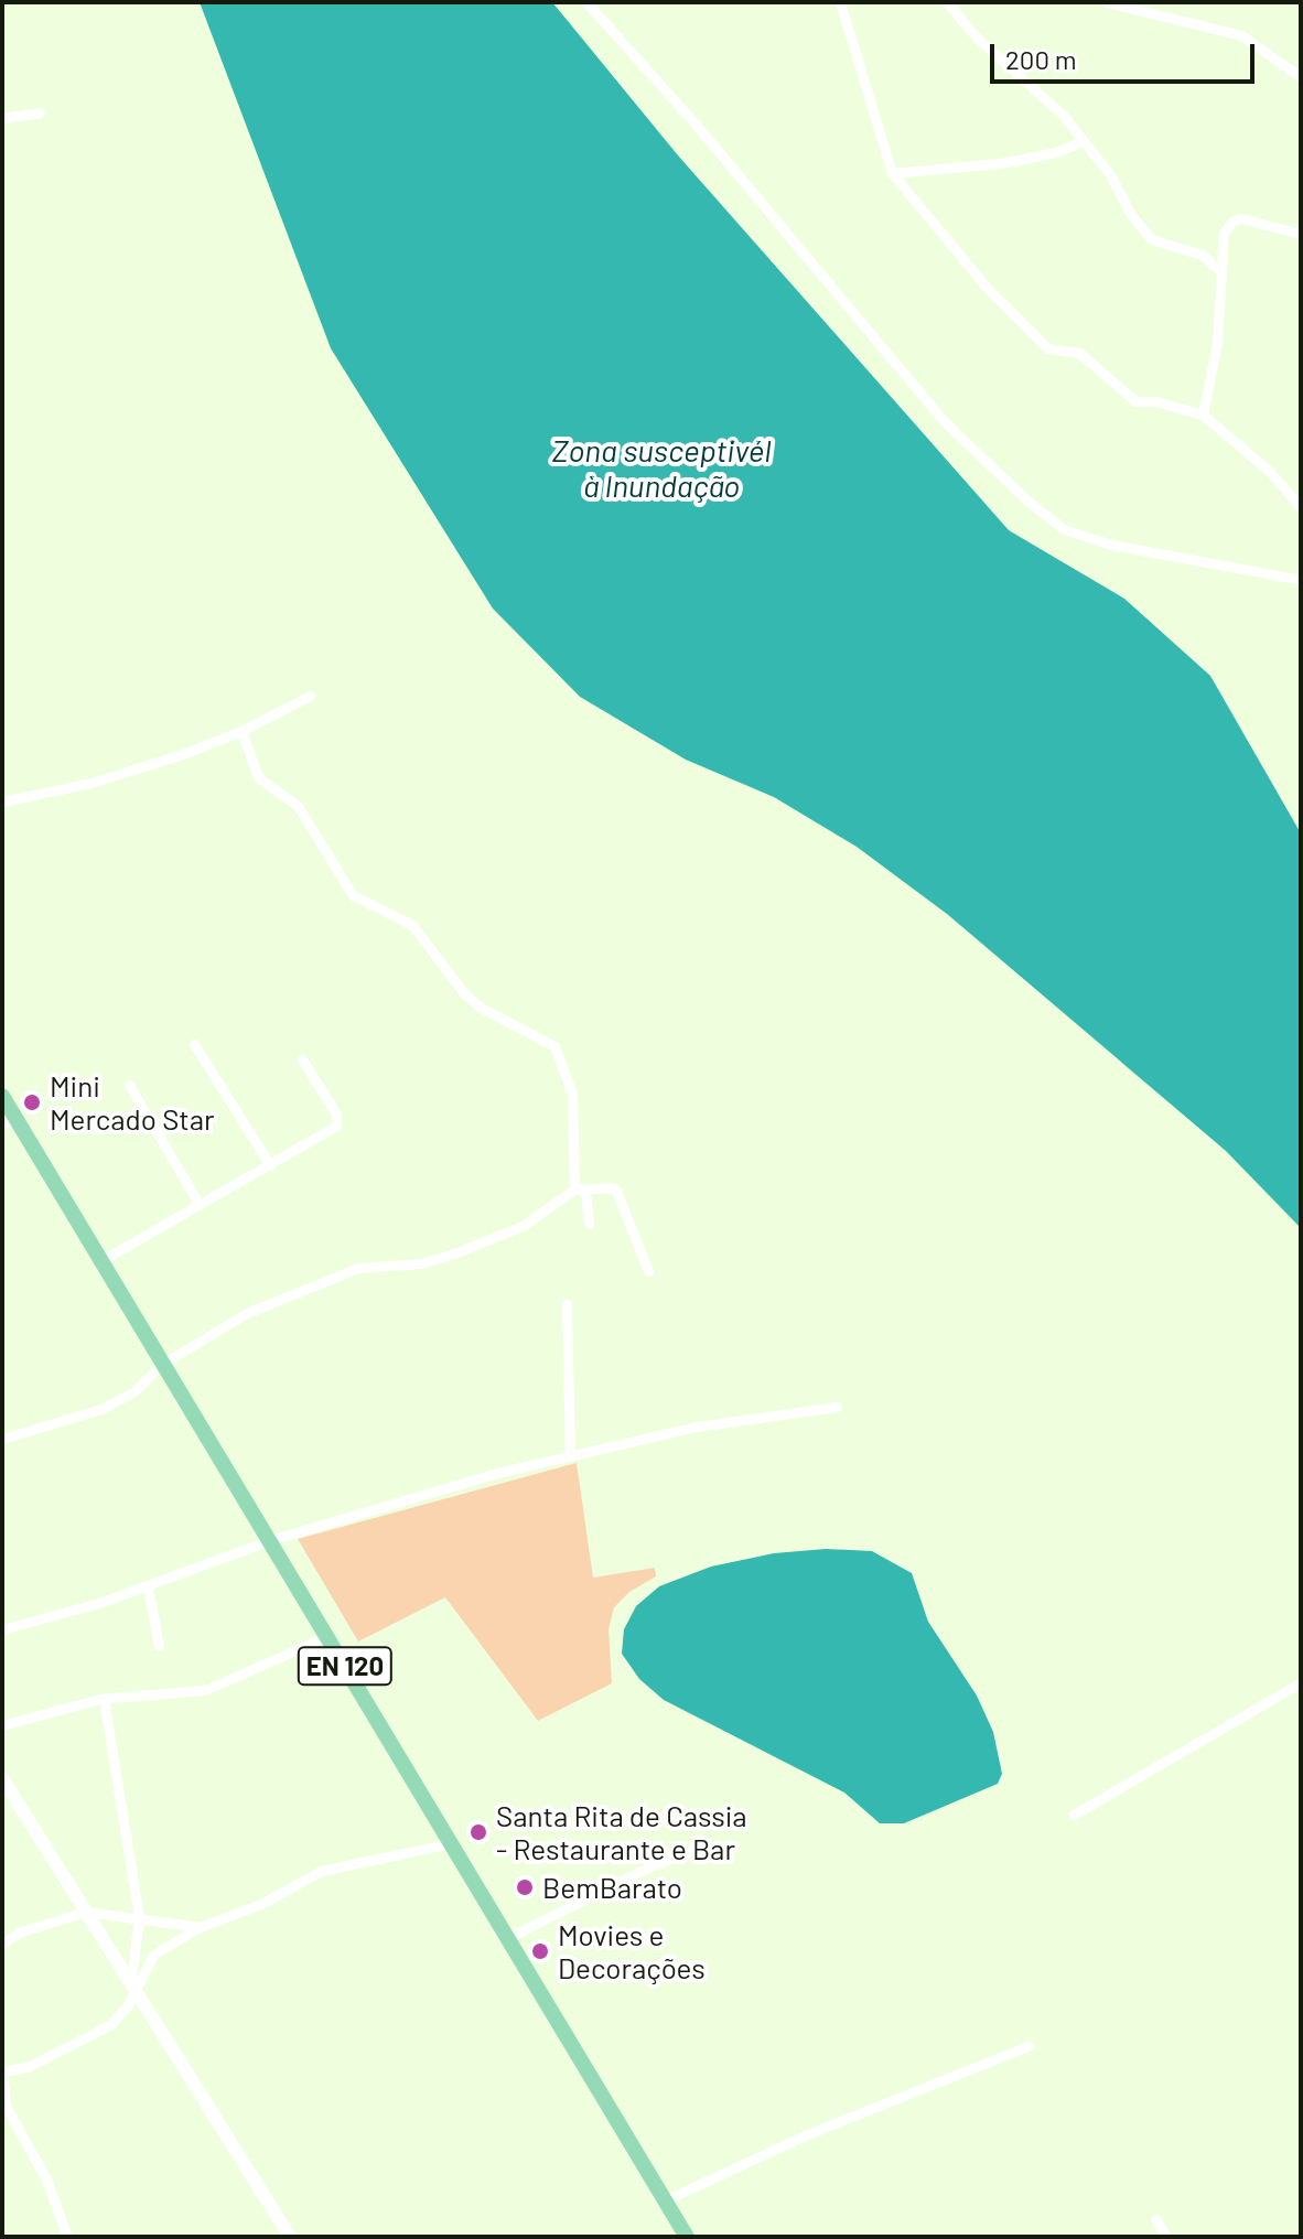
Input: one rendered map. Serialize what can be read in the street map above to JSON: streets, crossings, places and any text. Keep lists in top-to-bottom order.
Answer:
{
  "streets": {
    "main road": ["EN 120"]
  },
  "water": ["Zona susceptivél à Inundação"],
  "places": [
    "Mini Mercado Star",
    "Santa Rita de Cassia - Restaurante e Bar",
    "BemBarato",
    "Movies e Decorações"
  ],
  "scale_bar": "200 m"
}
